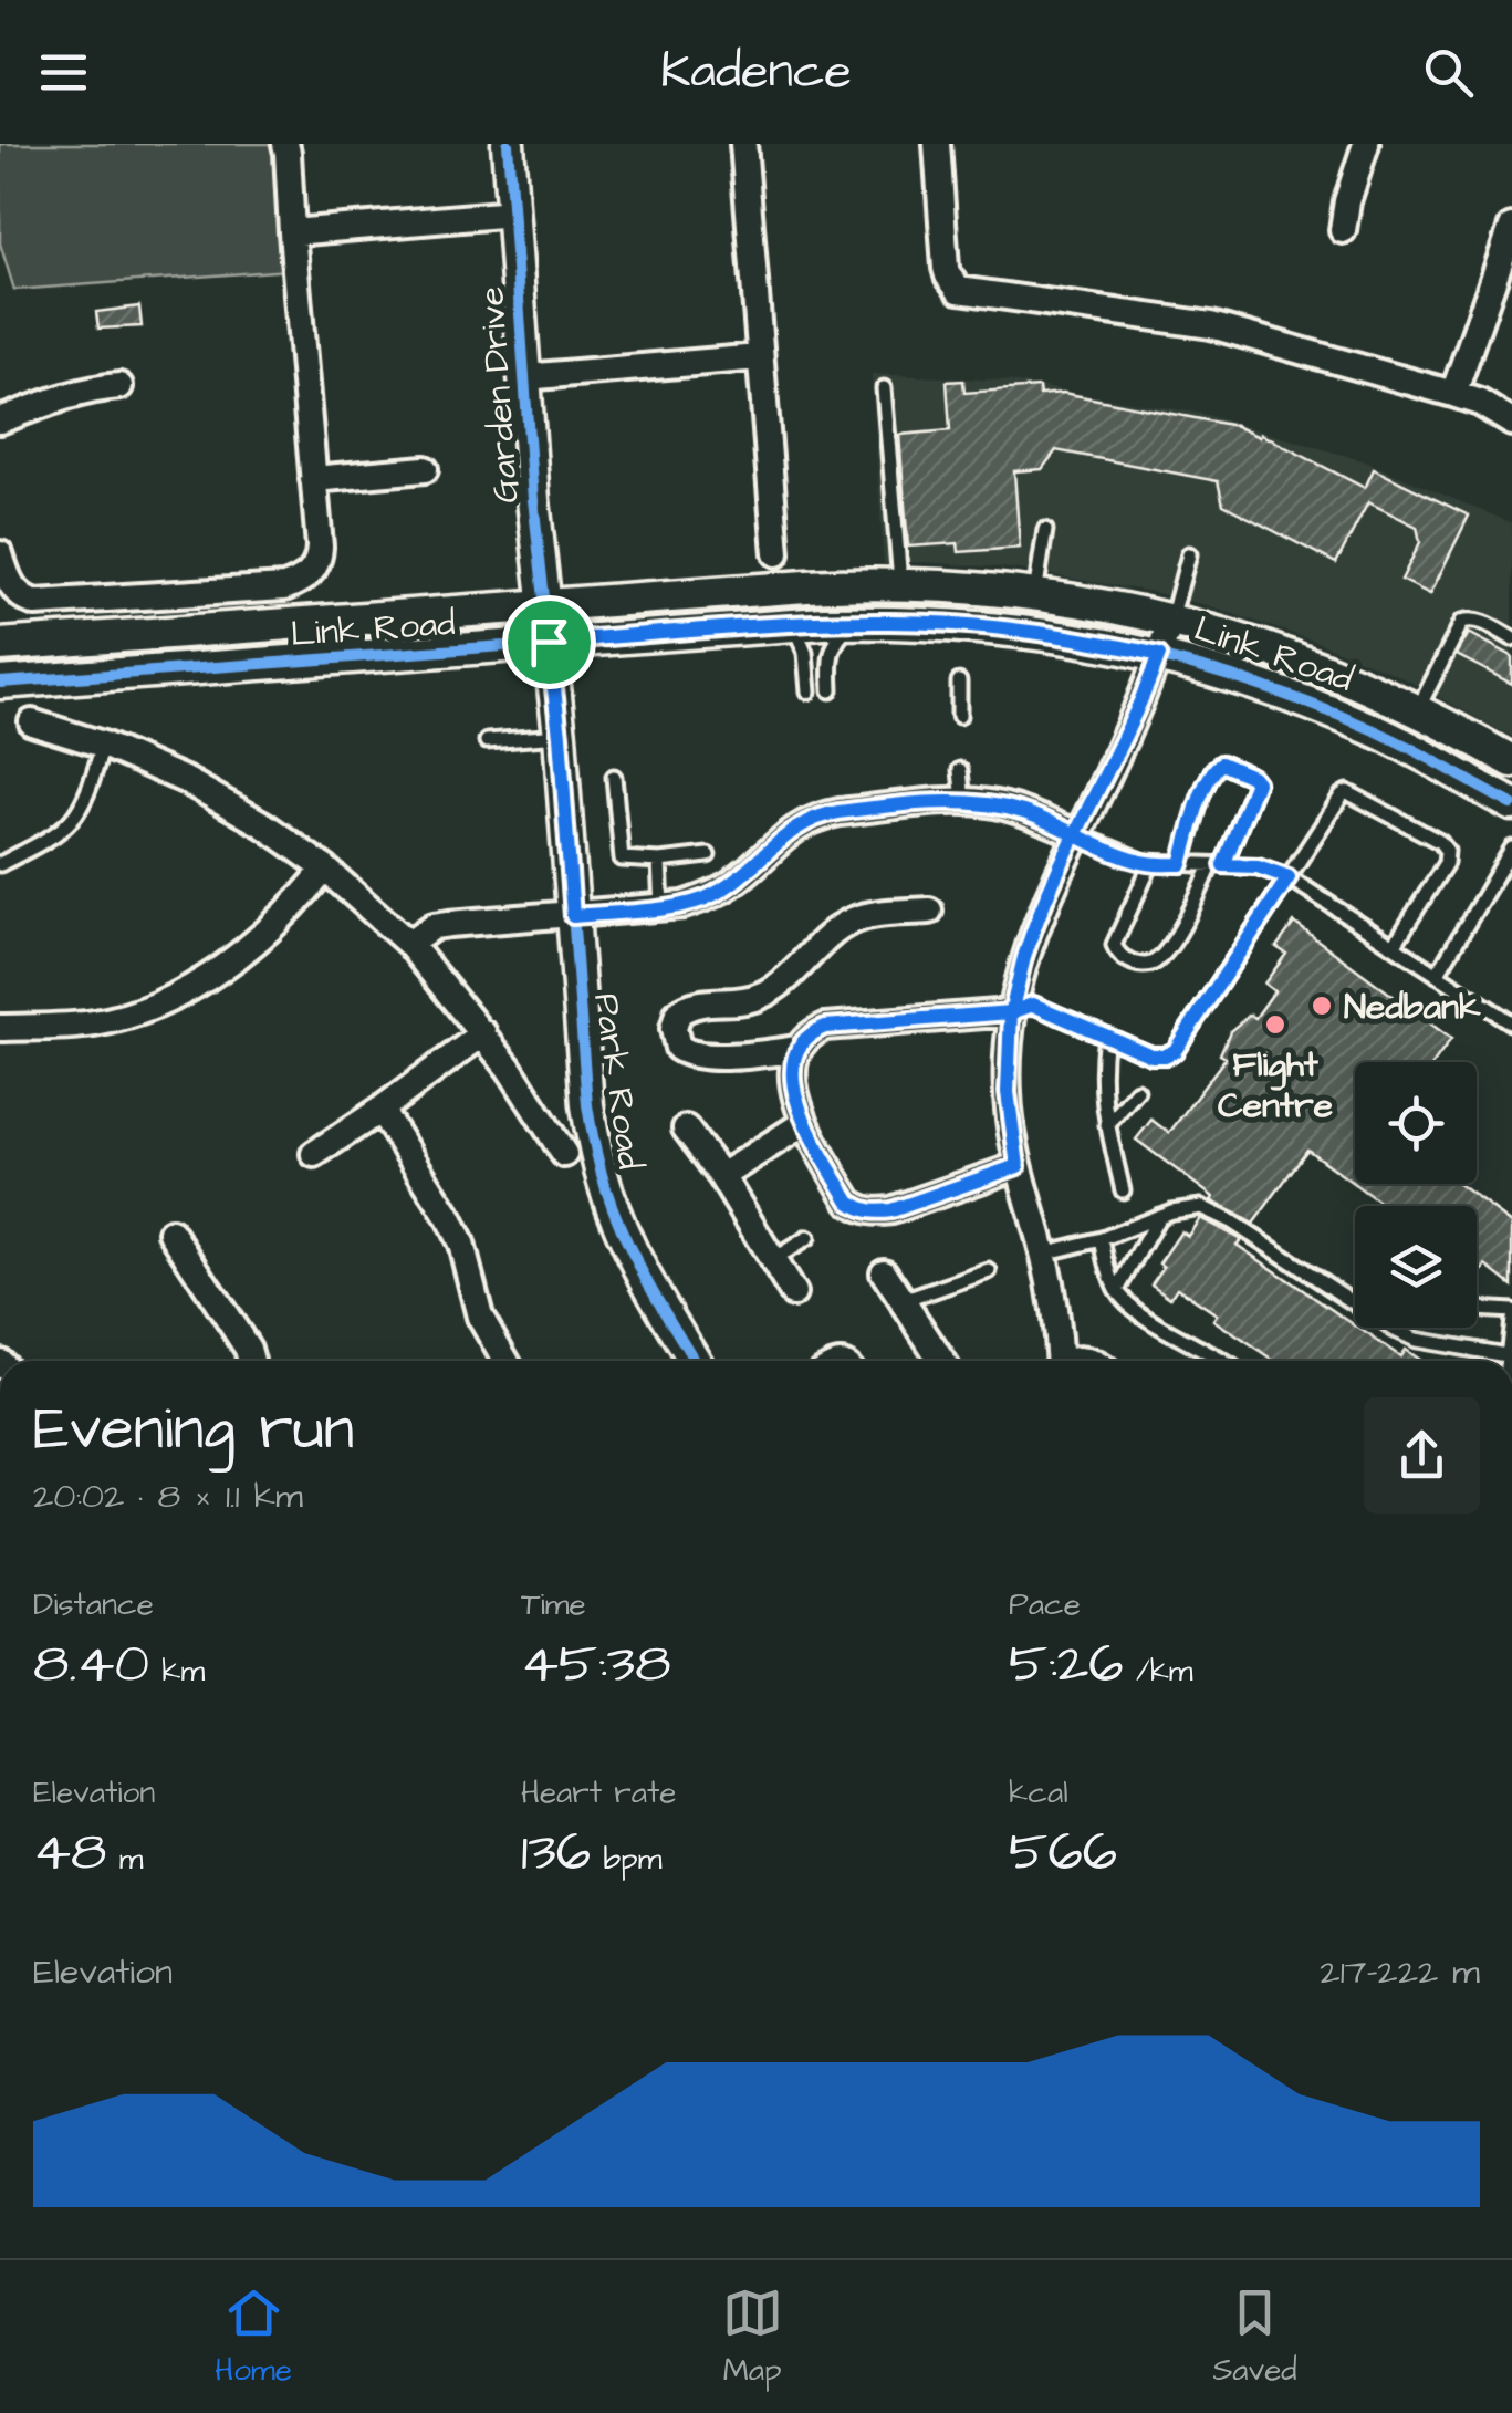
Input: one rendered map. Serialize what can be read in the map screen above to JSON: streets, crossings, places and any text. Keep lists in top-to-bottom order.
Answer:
{
  "streets": {
    "street": ["Garden Drive", "Link Road", "Park Road"]
  },
  "crossings": [
    ["Garden Drive", "Link Road"],
    ["Garden Drive", "Park Road"],
    ["Link Road", "Park Road"]
  ],
  "places": ["Nedbank", "Flight Centre"],
  "page": {
    "header": "Kadence",
    "heading": ["Evening run", "20:02 · 8 × 1.1 km"],
    "stats": [
      ["Distance", "8.40 km"],
      ["Time", "45:38"],
      ["Pace", "5:26 /km"],
      ["Elevation", "48 m"],
      ["Heart rate", "136 bpm"],
      ["kcal", "566"]
    ],
    "chart": ["Elevation", "217–222 m"],
    "tabs": ["Home", "Map", "Saved"]
  }
}
